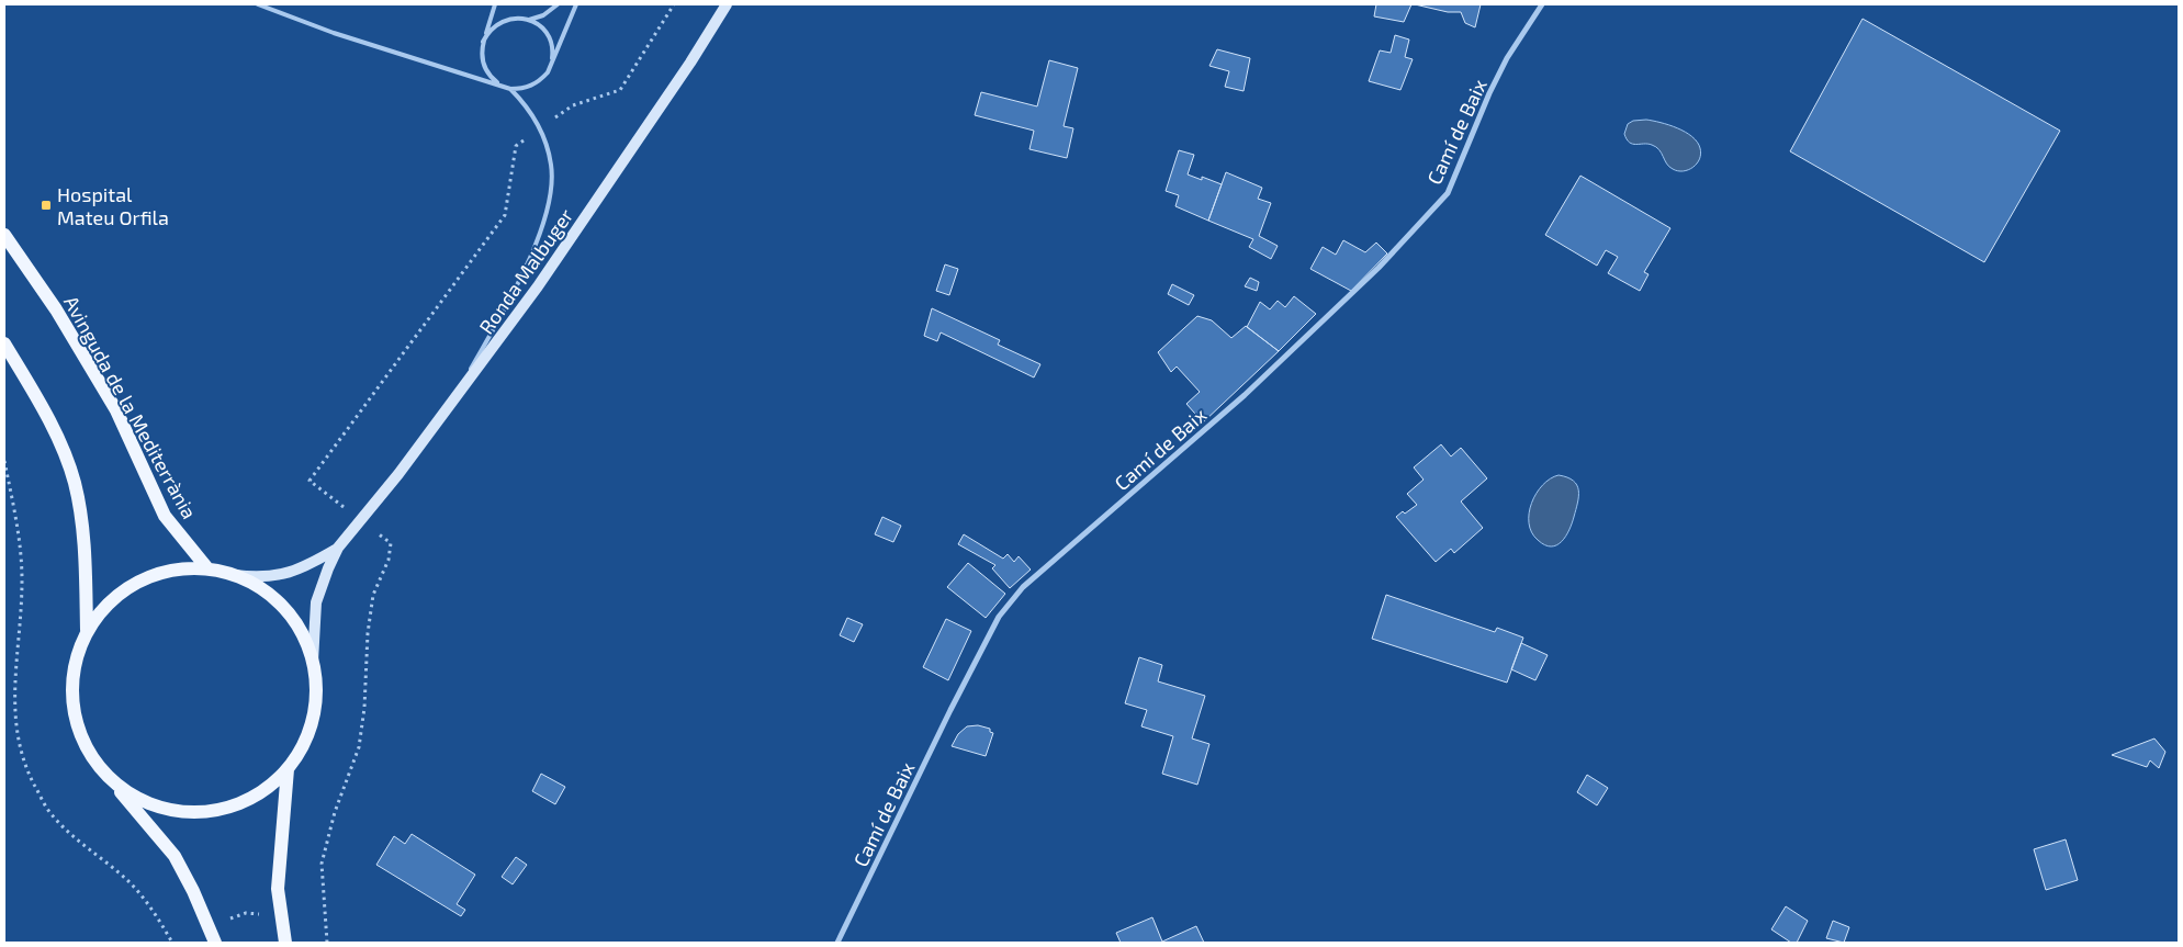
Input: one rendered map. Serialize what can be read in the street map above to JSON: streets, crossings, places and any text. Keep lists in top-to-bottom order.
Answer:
{
  "streets": {
    "main road": ["Avinguda de la Mediterrània"],
    "street": ["Camí de Baix", "Ronda Malbuger"]
  },
  "places": {
    "transit": ["Hospital Mateu Orfila"]
  }
}
